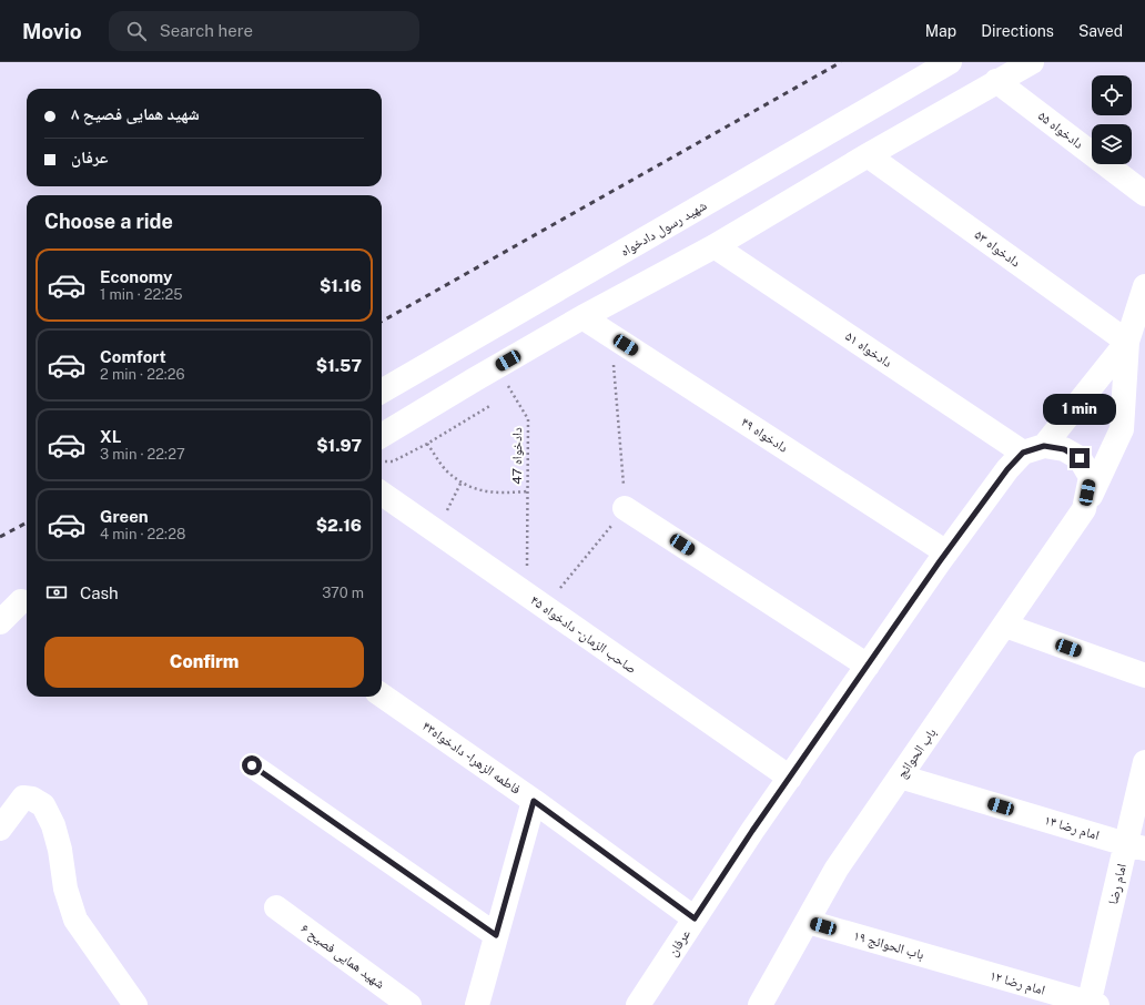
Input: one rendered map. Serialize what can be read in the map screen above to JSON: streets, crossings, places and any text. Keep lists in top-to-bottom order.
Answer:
{
  "streets": {
    "street": [
      "دادخواه ۵۵",
      "شهید رسول دادخواه",
      "دادخواه ۵۳",
      "دادخواه ۵۱",
      "دادخواه ۴۹",
      "صاحب الزمان - دادخواه ۴۵",
      "باب الحوائج",
      "فاطمه الزهرا - دادخواه۴۳",
      "امام رضا ۱۴",
      "امام رضا",
      "عرفان",
      "باب الحوائج ۱۹",
      "شهید همایی فصیح ۶",
      "امام رضا ۱۲"
    ],
    "path": ["دادخواه 47"]
  },
  "crossings": [
    ["دادخواه ۵۳", "باب الحوائج"],
    ["دادخواه ۵۳", "عرفان"],
    ["دادخواه ۵۱", "باب الحوائج"],
    ["دادخواه ۵۱", "عرفان"],
    ["دادخواه ۴۹", "عرفان"],
    ["دادخواه 47", "صاحب الزمان - دادخواه ۴۵"],
    ["صاحب الزمان - دادخواه ۴۵", "عرفان"],
    ["باب الحوائج", "امام رضا ۱۴"],
    ["باب الحوائج", "عرفان"],
    ["باب الحوائج", "باب الحوائج ۱۹"],
    ["فاطمه الزهرا - دادخواه۴۳", "عرفان"],
    ["امام رضا ۱۴", "امام رضا"],
    ["امام رضا", "امام رضا ۱۲"],
    ["باب الحوائج ۱۹", "امام رضا ۱۲"]
  ],
  "page": {
    "header": "Movio",
    "search": "Search here",
    "nav": ["Map", "Directions", "Saved"],
    "banner": ["شهید همایی فصیح ۸", "عرفان"],
    "heading": "Choose a ride",
    "list": [
      {
        "name": "Economy",
        "note": "1 min · 22:25",
        "value": "$1.16"
      },
      {
        "name": "Comfort",
        "note": "2 min · 22:26",
        "value": "$1.57"
      },
      {
        "name": "XL",
        "note": "3 min · 22:27",
        "value": "$1.97"
      },
      {
        "name": "Green",
        "note": "4 min · 22:28",
        "value": "$2.16"
      }
    ],
    "bubble": "1 min",
    "pay": ["Cash", "370 m"],
    "buttons": "Confirm"
  }
}
